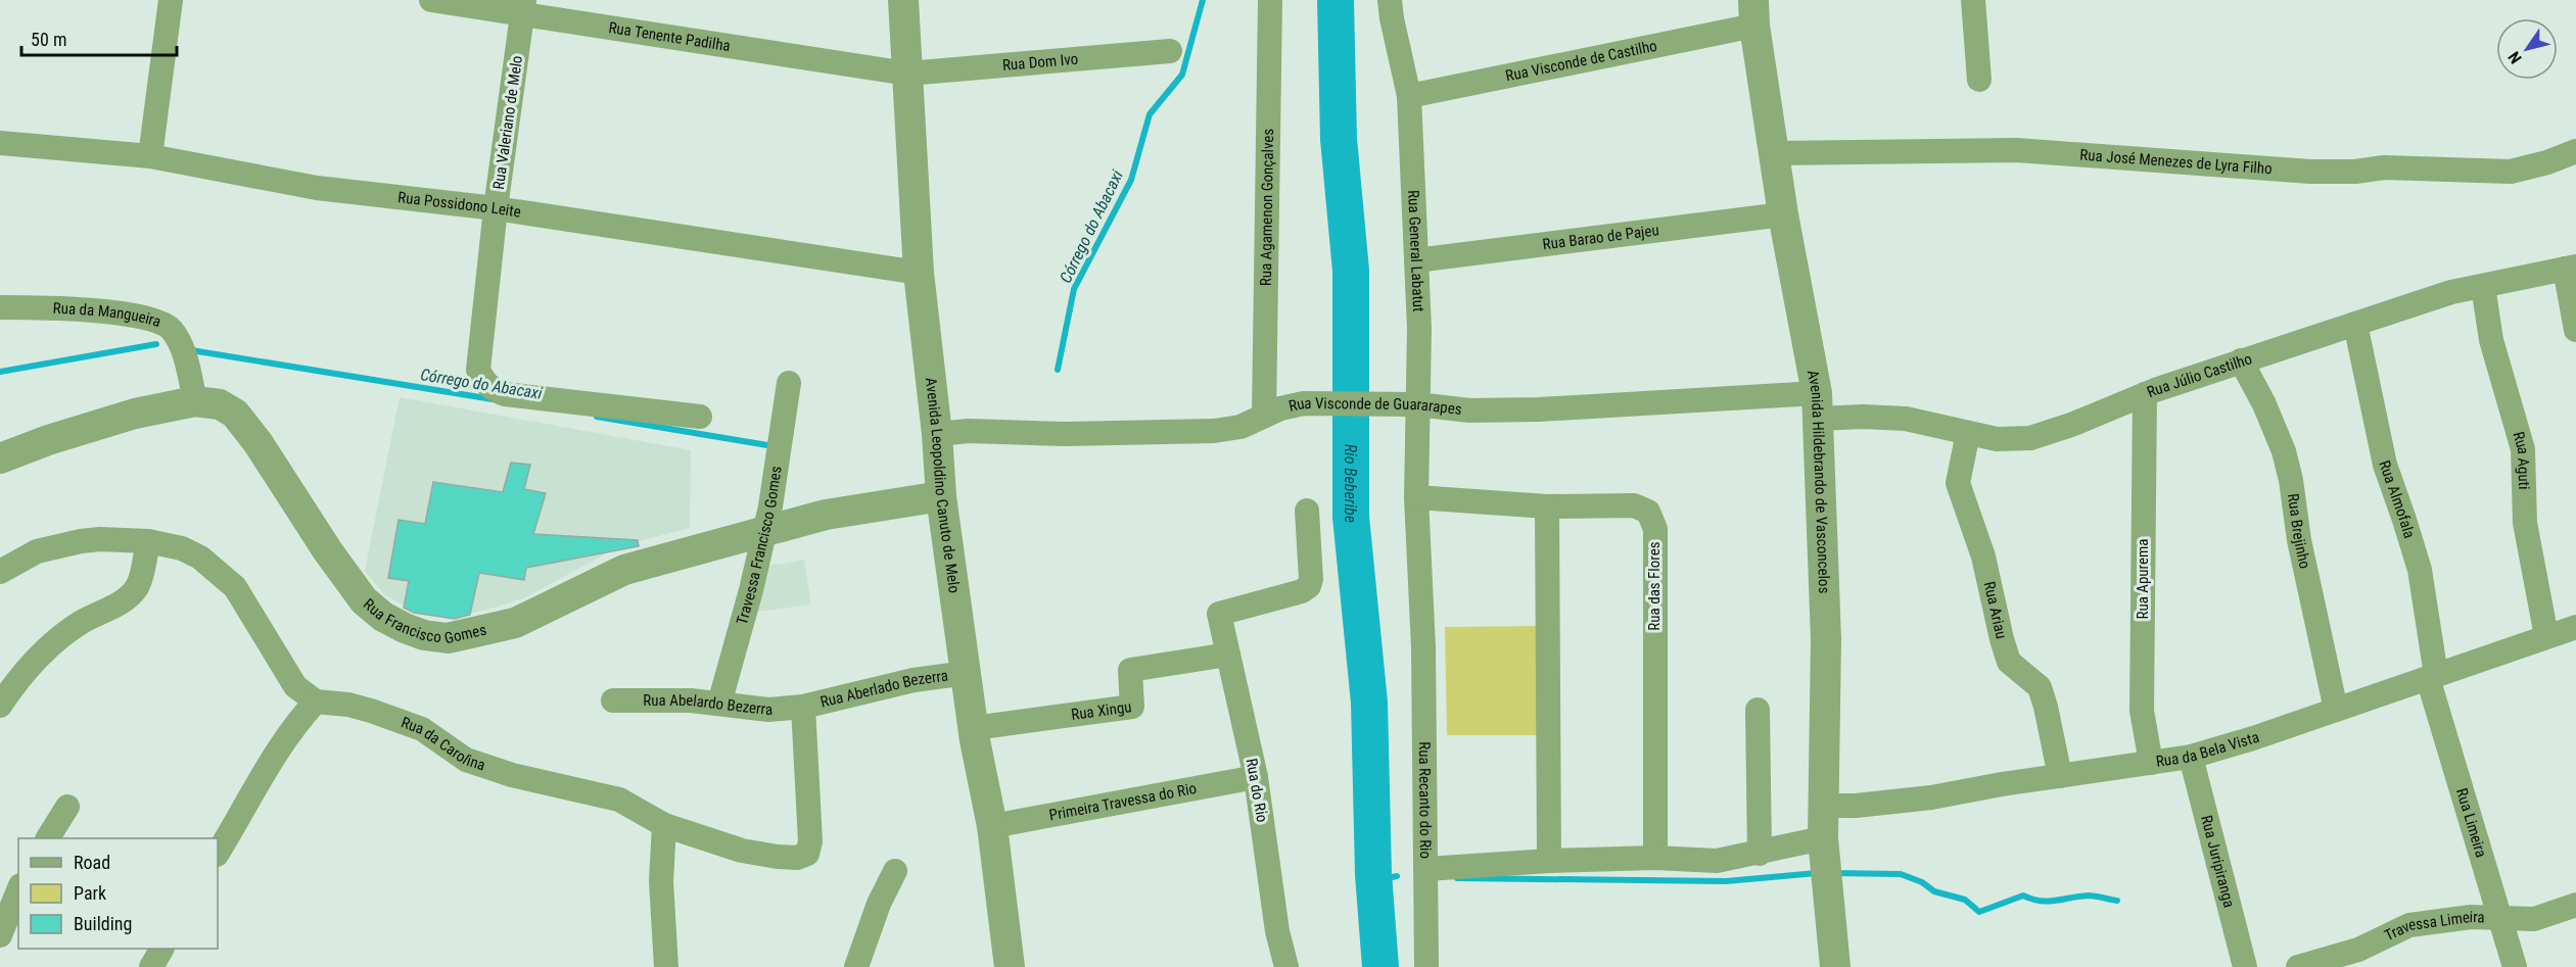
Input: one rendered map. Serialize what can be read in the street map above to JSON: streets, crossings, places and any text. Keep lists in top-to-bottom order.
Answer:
{
  "streets": {
    "street": [
      "Rua Tenente Padilha",
      "Rua Visconde de Castilho",
      "Rua Dom Ivo",
      "Rua Valeriano de Melo",
      "Rua José Menezes de Lyra Filho",
      "Rua Possidono Leite",
      "Rua Agamenon Gonçalves",
      "Rua Barao de Pajeu",
      "Rua General Labatut",
      "Rua da Mangueira",
      "Rua Júlio Castilho",
      "Rua Visconde de Guararapes",
      "Rua Aguti",
      "Avenida Hildebrando de Vasconcelos",
      "Avenida Leopoldino Canuto de Melo",
      "Rua Almofala",
      "Rua Brejinho",
      "Travessa Francisco Gomes",
      "Rua Apurema",
      "Rua das Flores",
      "Rua Ariau",
      "Rua Francisco Gomes",
      "Rua Aberlado Bezerra",
      "Rua Abelardo Bezerra",
      "Rua Xingu",
      "Rua da Carolina",
      "Rua da Bela Vista",
      "Rua do Rio",
      "Rua Recanto do Rio",
      "Primeira Travessa do Rio",
      "Rua Limeira",
      "Rua Juripiranga",
      "Travessa Limeira"
    ]
  },
  "crossings": [
    ["Rua Tenente Padilha", "Rua Dom Ivo"],
    ["Rua Tenente Padilha", "Rua Valeriano de Melo"],
    ["Rua Tenente Padilha", "Avenida Leopoldino Canuto de Melo"],
    ["Rua Visconde de Castilho", "Rua General Labatut"],
    ["Rua Visconde de Castilho", "Avenida Hildebrando de Vasconcelos"],
    ["Rua Dom Ivo", "Avenida Leopoldino Canuto de Melo"],
    ["Rua Valeriano de Melo", "Rua Possidono Leite"],
    ["Rua José Menezes de Lyra Filho", "Avenida Hildebrando de Vasconcelos"],
    ["Rua Possidono Leite", "Avenida Leopoldino Canuto de Melo"],
    ["Rua Agamenon Gonçalves", "Rua Visconde de Guararapes"],
    ["Rua Barao de Pajeu", "Rua General Labatut"],
    ["Rua Barao de Pajeu", "Avenida Hildebrando de Vasconcelos"],
    ["Rua General Labatut", "Rua Visconde de Guararapes"],
    ["Rua General Labatut", "Rua Recanto do Rio"],
    ["Rua da Mangueira", "Rua Francisco Gomes"],
    ["Rua Júlio Castilho", "Rua Visconde de Guararapes"],
    ["Rua Júlio Castilho", "Rua Aguti"],
    ["Rua Júlio Castilho", "Avenida Hildebrando de Vasconcelos"],
    ["Rua Júlio Castilho", "Rua Almofala"],
    ["Rua Júlio Castilho", "Rua Brejinho"],
    ["Rua Júlio Castilho", "Rua Apurema"],
    ["Rua Júlio Castilho", "Rua Ariau"],
    ["Rua Visconde de Guararapes", "Avenida Hildebrando de Vasconcelos"],
    ["Rua Visconde de Guararapes", "Avenida Leopoldino Canuto de Melo"],
    ["Rua Visconde de Guararapes", "Rua Recanto do Rio"],
    ["Rua Aguti", "Rua da Bela Vista"],
    ["Avenida Hildebrando de Vasconcelos", "Rua da Bela Vista"],
    ["Avenida Hildebrando de Vasconcelos", "Rua Recanto do Rio"],
    ["Avenida Leopoldino Canuto de Melo", "Rua Francisco Gomes"],
    ["Avenida Leopoldino Canuto de Melo", "Rua Aberlado Bezerra"],
    ["Avenida Leopoldino Canuto de Melo", "Rua Xingu"],
    ["Avenida Leopoldino Canuto de Melo", "Primeira Travessa do Rio"],
    ["Rua Almofala", "Rua da Bela Vista"],
    ["Rua Almofala", "Rua Limeira"],
    ["Rua Brejinho", "Rua da Bela Vista"],
    ["Travessa Francisco Gomes", "Rua Francisco Gomes"],
    ["Travessa Francisco Gomes", "Rua Abelardo Bezerra"],
    ["Rua Apurema", "Rua da Bela Vista"],
    ["Rua das Flores", "Rua Recanto do Rio"],
    ["Rua Ariau", "Rua da Bela Vista"],
    ["Rua Aberlado Bezerra", "Rua Abelardo Bezerra"],
    ["Rua Aberlado Bezerra", "Rua da Carolina"],
    ["Rua Abelardo Bezerra", "Rua da Carolina"],
    ["Rua Xingu", "Rua do Rio"],
    ["Rua da Bela Vista", "Rua Limeira"],
    ["Rua da Bela Vista", "Rua Juripiranga"],
    ["Rua do Rio", "Primeira Travessa do Rio"],
    ["Rua Limeira", "Travessa Limeira"]
  ],
  "water": ["Córrego do Abacaxi", "Rio Beberibe"],
  "legend": ["Road", "Park", "Building"],
  "scale_bar": "50 m",
  "north": "bottom left"
}
